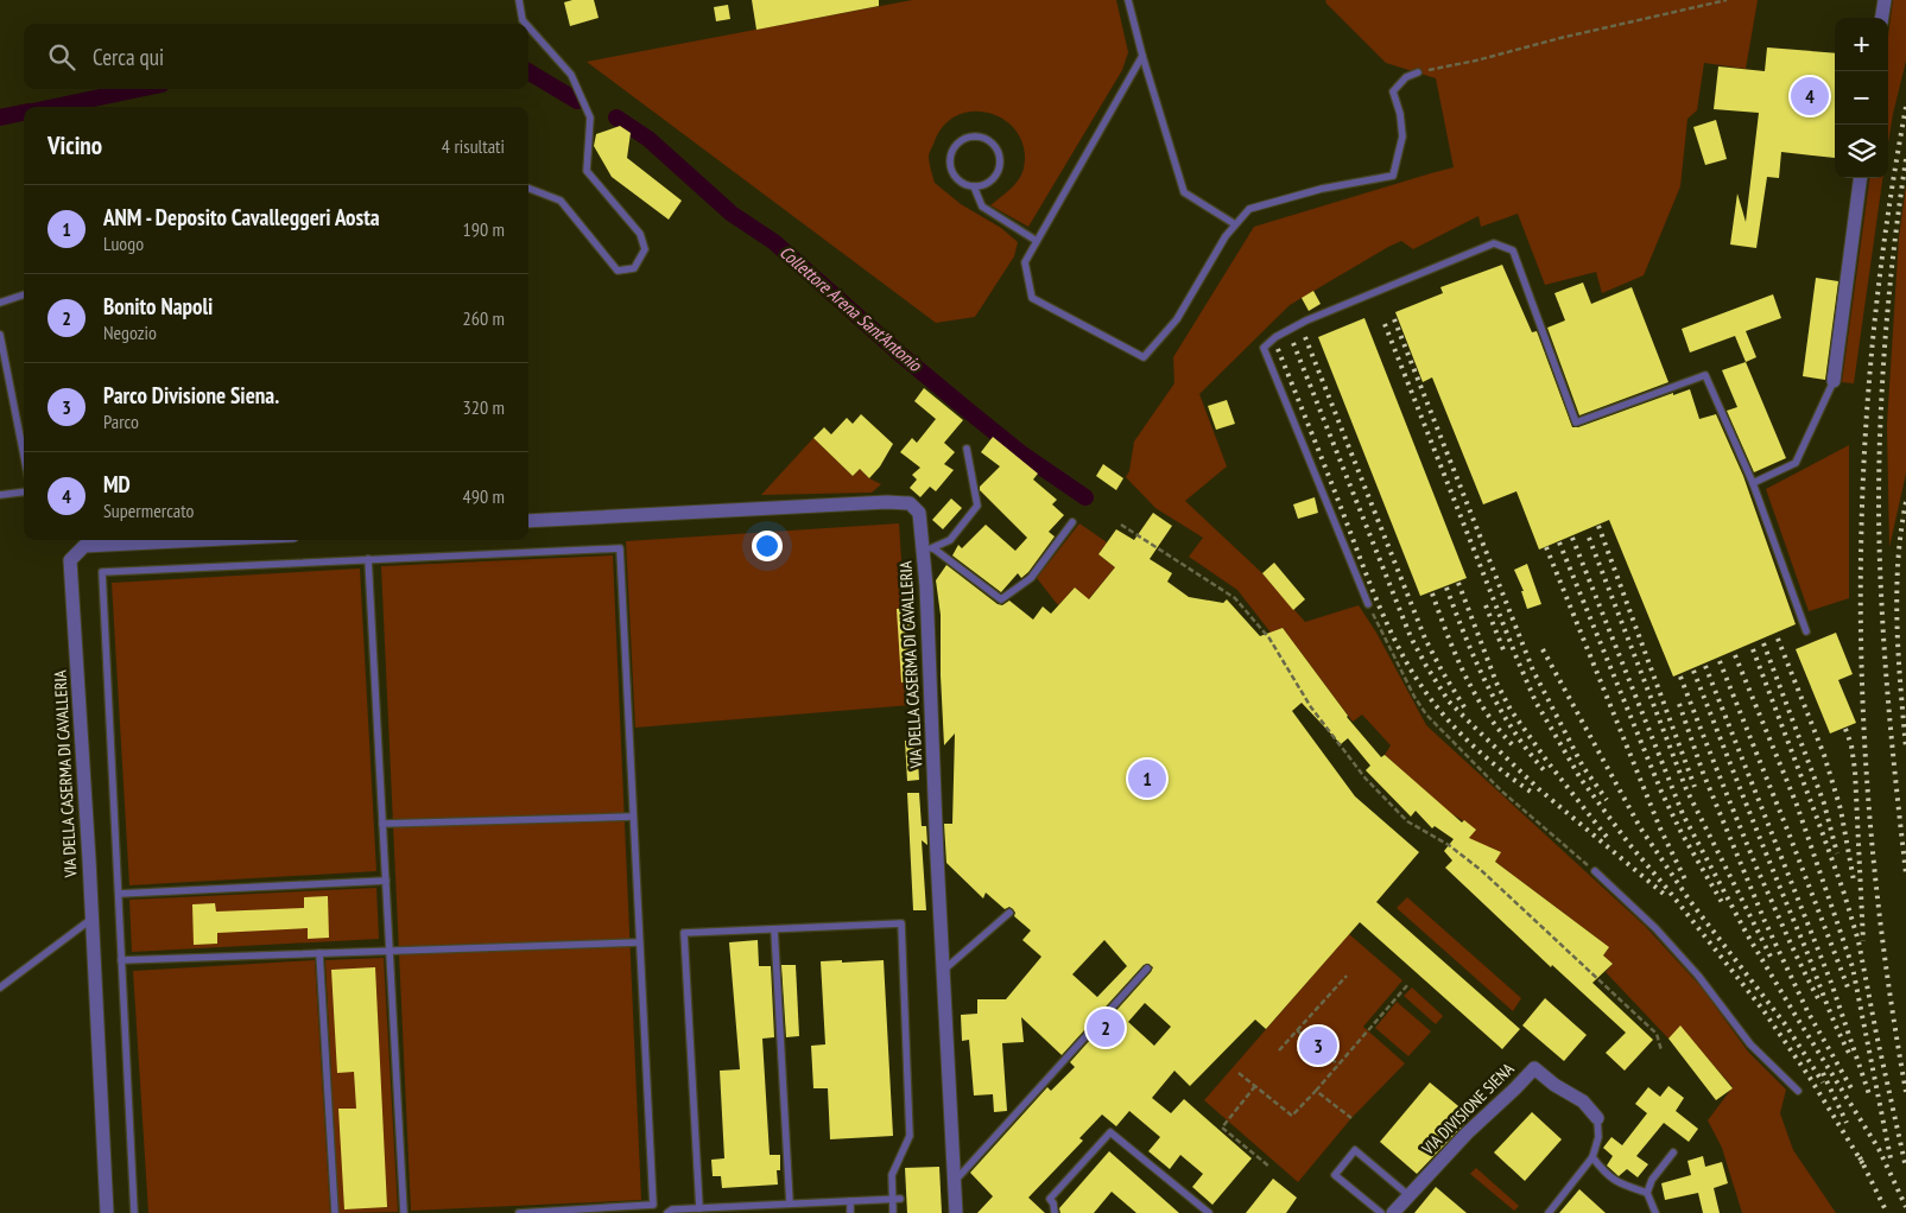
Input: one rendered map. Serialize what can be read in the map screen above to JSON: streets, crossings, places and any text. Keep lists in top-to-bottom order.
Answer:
{
  "streets": {
    "street": ["VIA DELLA CASERMA DI CAVALLERIA", "VIA DIVISIONE SIENA"]
  },
  "water": ["Collettore Arena Sant'Antonio"],
  "page": {
    "map_buttons": ["+", "−"],
    "search": "Cerca qui",
    "pins": [
      "4",
      "1",
      "2",
      "3"
    ],
    "heading": ["Vicino", "4 risultati"],
    "list": [
      {
        "mark": "1",
        "name": "ANM - Deposito Cavalleggeri Aosta",
        "note": "Luogo",
        "value": "190 m"
      },
      {
        "mark": "2",
        "name": "Bonito Napoli",
        "note": "Negozio",
        "value": "260 m"
      },
      {
        "mark": "3",
        "name": "Parco Divisione Siena.",
        "note": "Parco",
        "value": "320 m"
      },
      {
        "mark": "4",
        "name": "MD",
        "note": "Supermercato",
        "value": "490 m"
      }
    ]
  }
}
